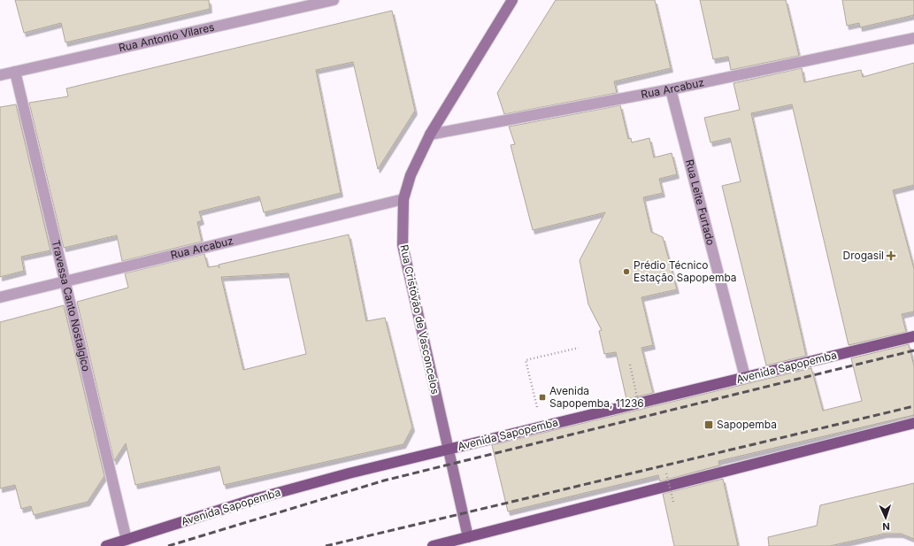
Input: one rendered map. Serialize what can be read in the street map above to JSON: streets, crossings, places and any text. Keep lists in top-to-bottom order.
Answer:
{
  "streets": {
    "main road": ["Avenida Sapopemba"],
    "street": [
      "Rua Antonio Vilares",
      "Rua Arcabuz",
      "Rua Leite Furtado",
      "Travessa Canto Nostalgico",
      "Rua Cristóvão de Vasconcelos"
    ]
  },
  "crossings": [
    ["Rua Antonio Vilares", "Travessa Canto Nostalgico"],
    ["Rua Arcabuz", "Rua Leite Furtado"],
    ["Rua Arcabuz", "Travessa Canto Nostalgico"],
    ["Rua Arcabuz", "Rua Cristóvão de Vasconcelos"],
    ["Rua Leite Furtado", "Avenida Sapopemba"],
    ["Travessa Canto Nostalgico", "Avenida Sapopemba"],
    ["Rua Cristóvão de Vasconcelos", "Avenida Sapopemba"]
  ],
  "places": {
    "health": ["Drogasil"],
    "other": ["Prédio Técnico Estação Sapopemba"],
    "transit": ["Avenida Sapopemba, 11236", "Sapopemba"]
  },
  "north": "bottom"
}
